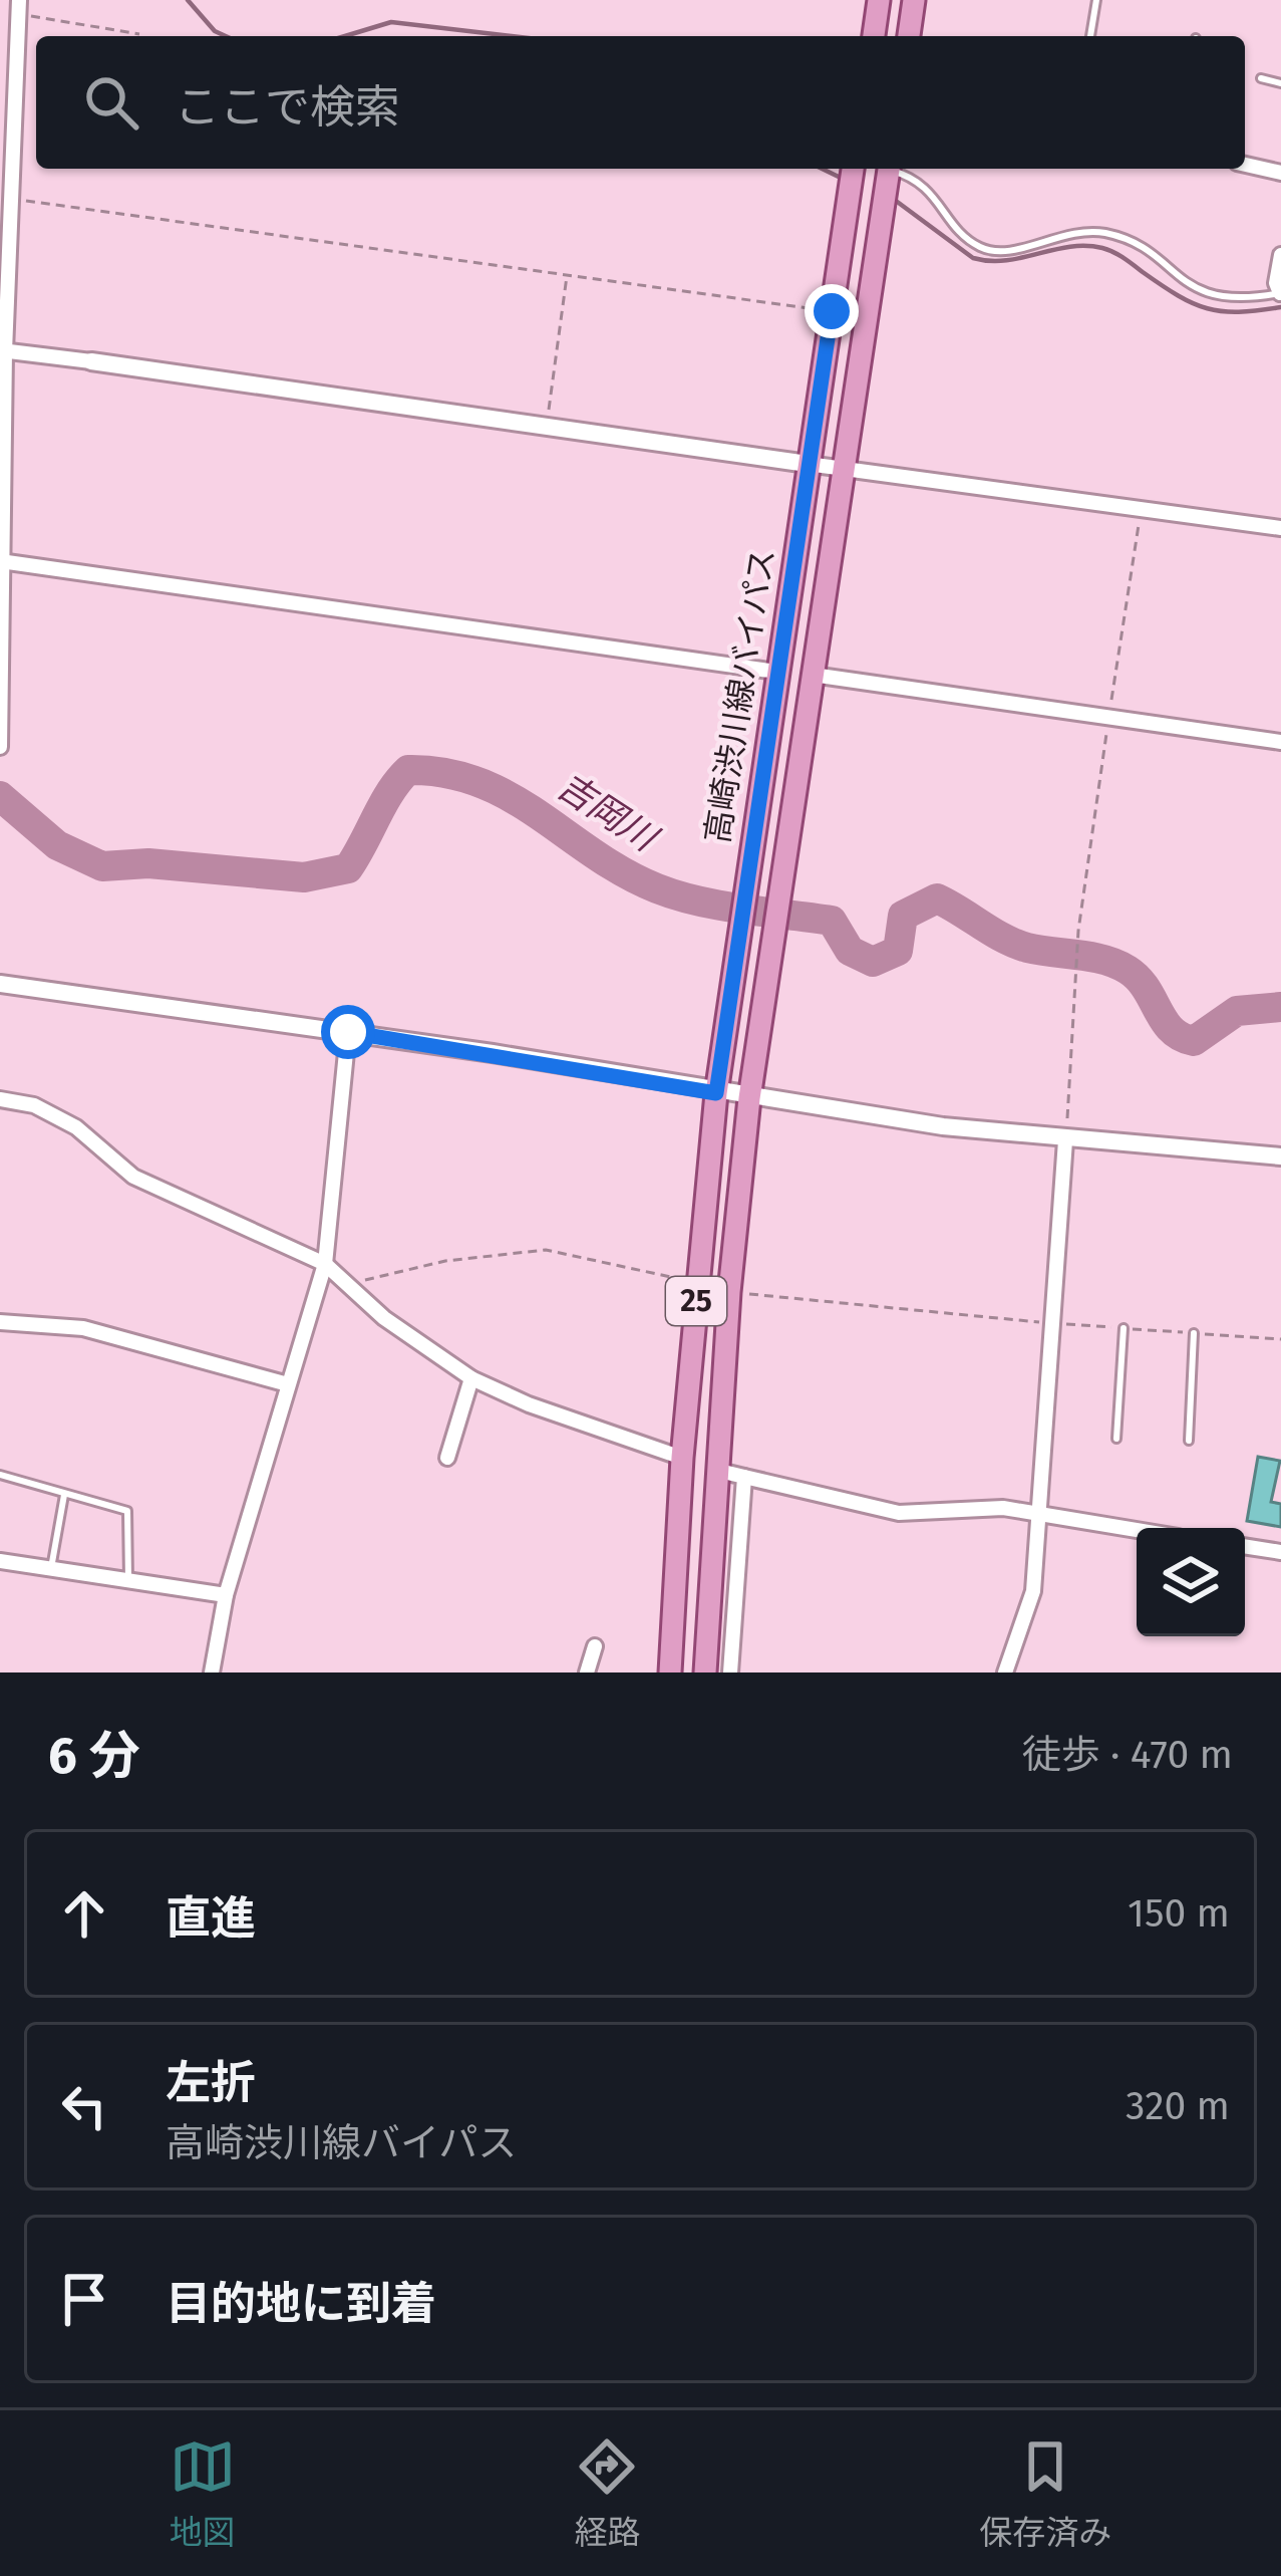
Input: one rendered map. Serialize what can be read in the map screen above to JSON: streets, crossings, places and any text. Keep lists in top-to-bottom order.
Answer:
{
  "streets": {
    "main road": ["高崎渋川線バイパス", "25"]
  },
  "water": ["吉岡川"],
  "page": {
    "search": "ここで検索",
    "heading": ["6 分", "徒歩 · 470 m"],
    "list": [
      ["直進", "150 m"],
      ["左折", "高崎渋川線バイパス", "320 m"],
      "目的地に到着"
    ],
    "nav": ["地図", "経路", "保存済み"]
  }
}
